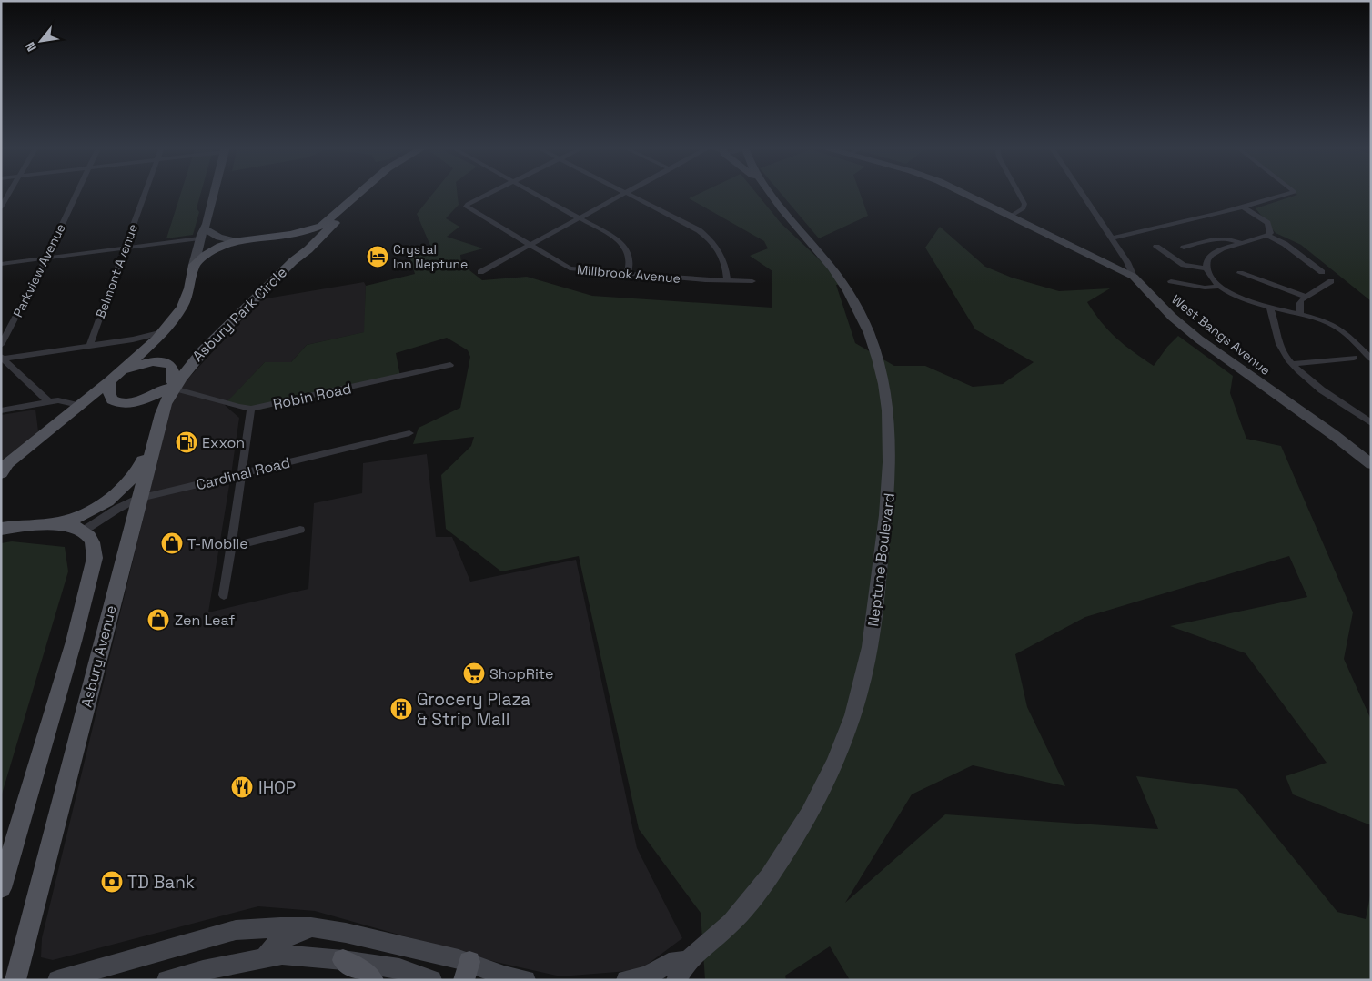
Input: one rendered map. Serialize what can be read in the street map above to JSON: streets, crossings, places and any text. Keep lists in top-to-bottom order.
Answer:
{
  "streets": {
    "main road": ["Asbury Park Circle", "Asbury Avenue"],
    "street": [
      "Parkview Avenue",
      "Belmont Avenue",
      "Millbrook Avenue",
      "West Bangs Avenue",
      "Robin Road",
      "Cardinal Road",
      "Neptune Boulevard"
    ]
  },
  "crossings": [
    ["Asbury Park Circle", "Asbury Avenue"],
    ["Robin Road", "Asbury Avenue"],
    ["Cardinal Road", "Asbury Avenue"]
  ],
  "places": {
    "hotel": ["Crystal Inn Neptune"],
    "fuel station": ["Exxon"],
    "shop": ["T-Mobile", "Zen Leaf"],
    "supermarket": ["ShopRite"],
    "building": ["Grocery Plaza & Strip Mall"],
    "restaurant": ["IHOP"],
    "bank": ["TD Bank"]
  },
  "north": "bottom left"
}
